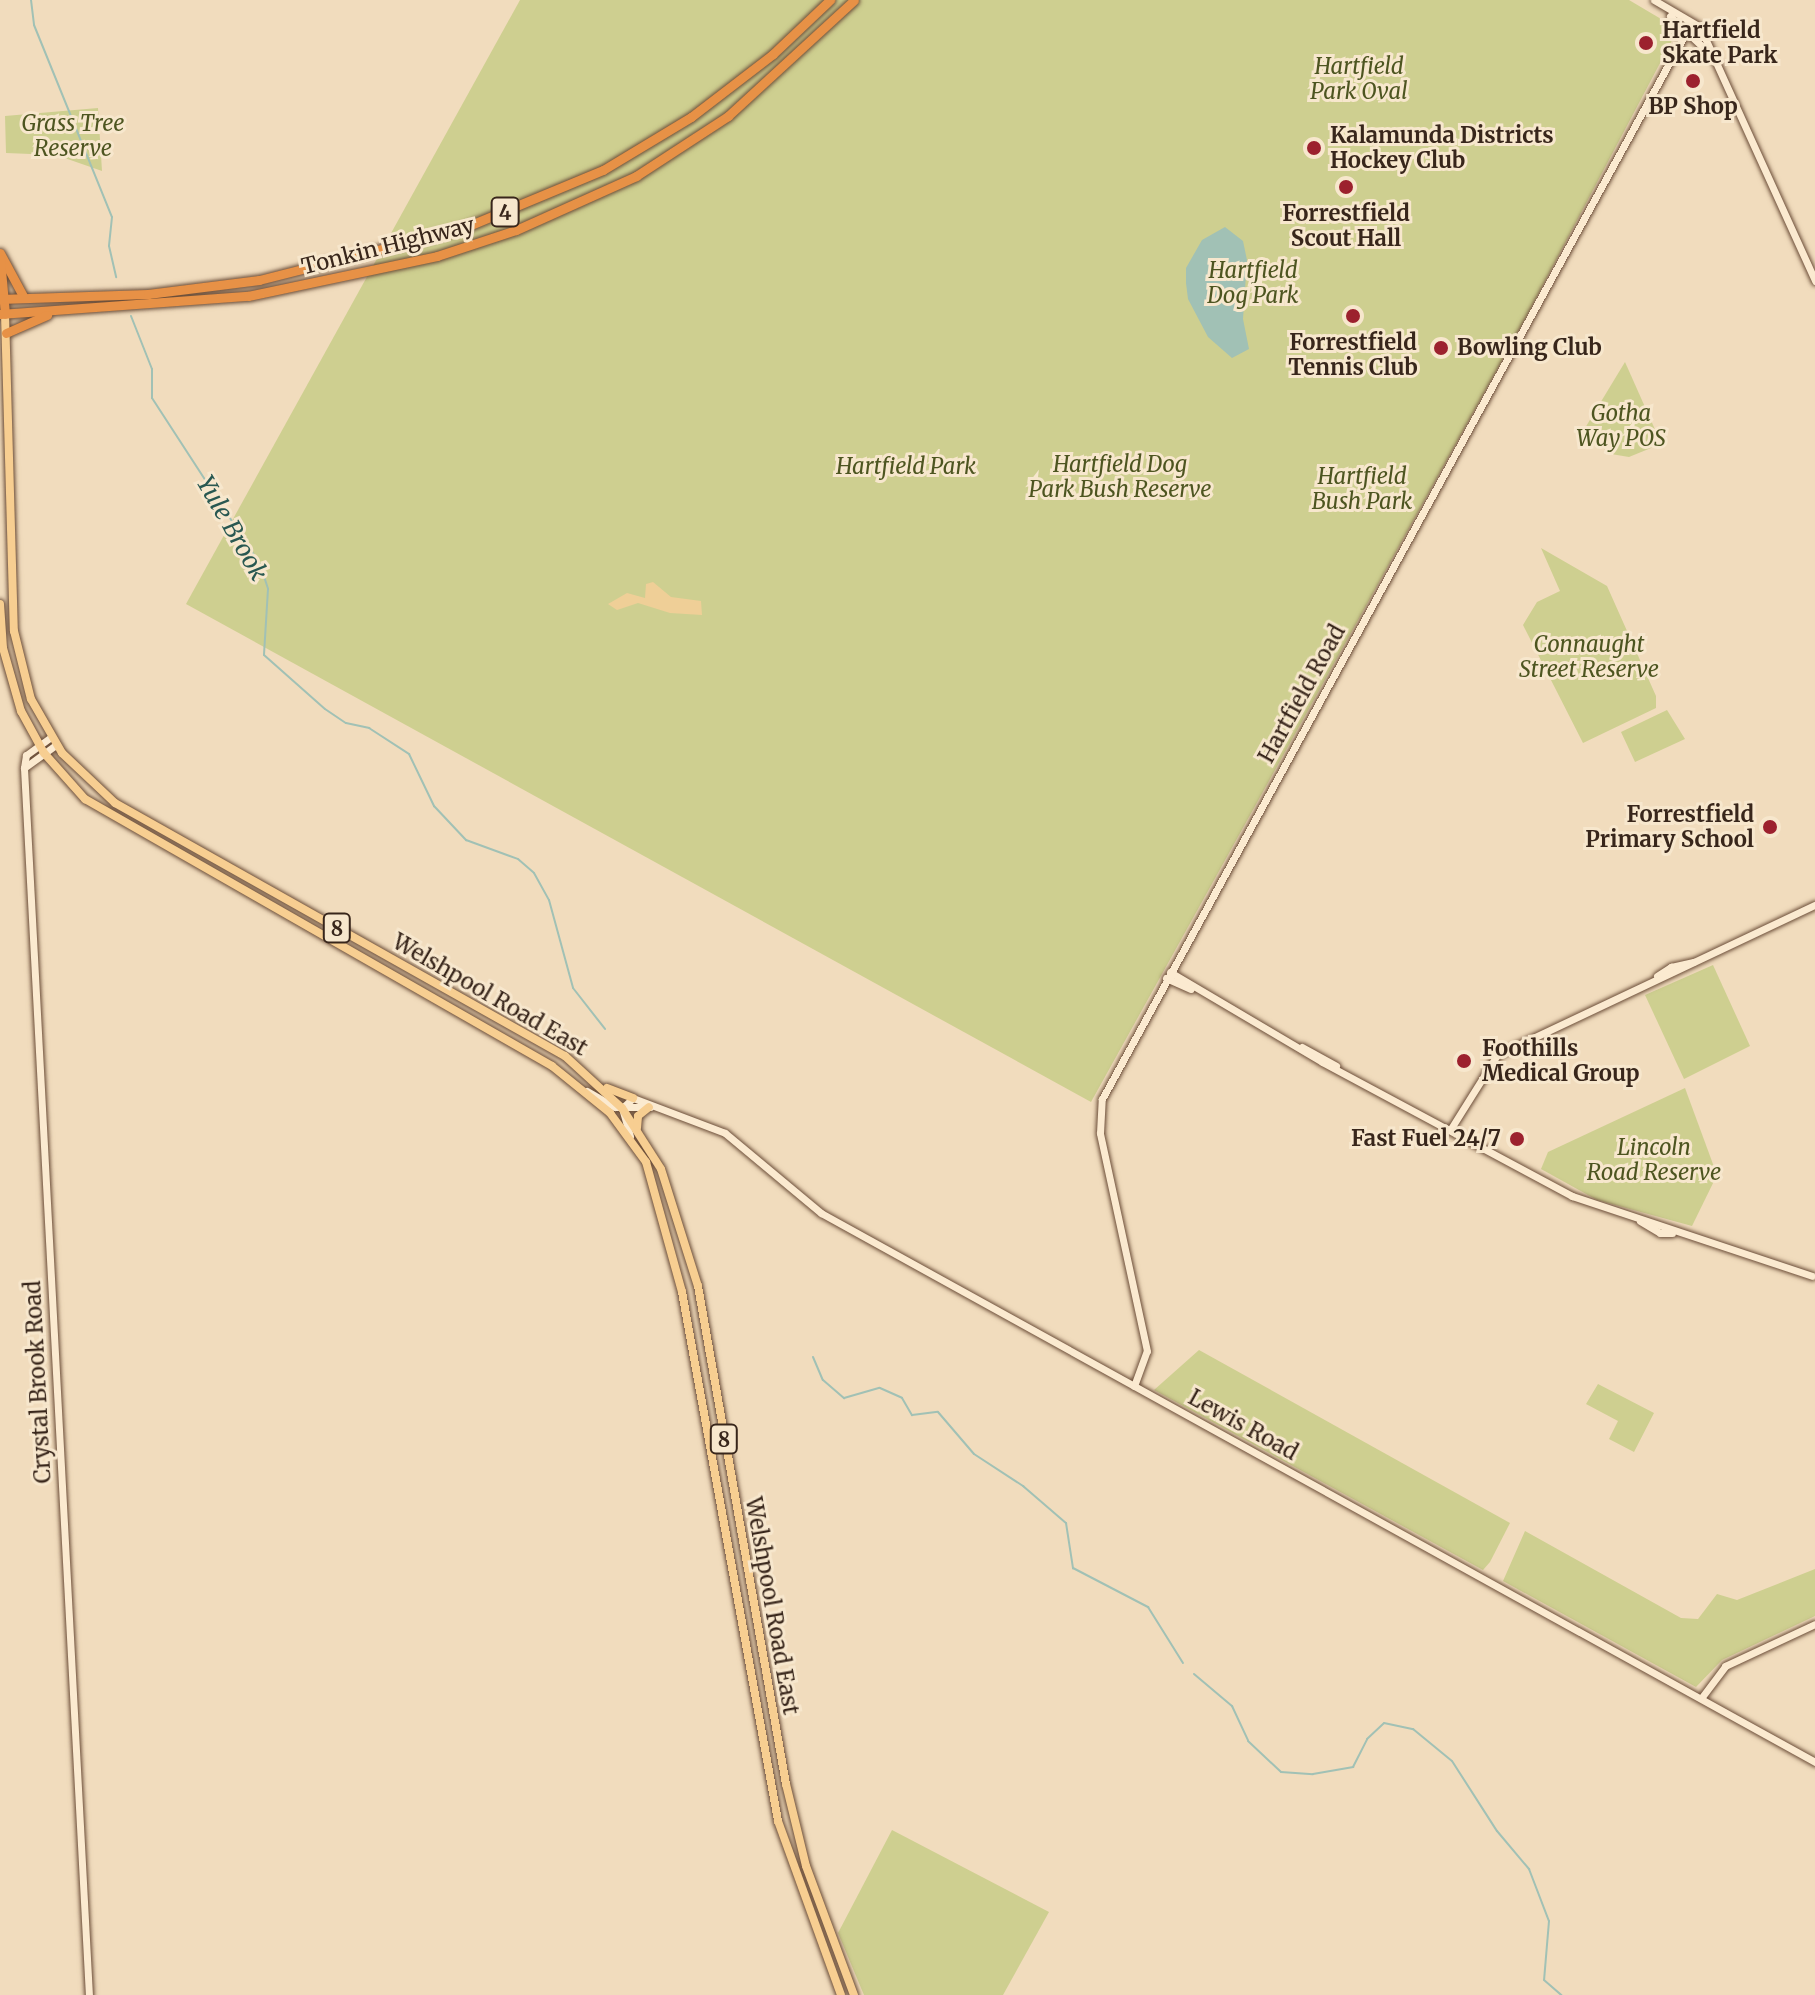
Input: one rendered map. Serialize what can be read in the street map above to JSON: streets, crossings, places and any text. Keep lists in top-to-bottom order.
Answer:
{
  "streets": {
    "highway": [
      "4",
      "Tonkin Highway",
      "8",
      "Welshpool Road East"
    ],
    "street": ["Hartfield Road", "Crystal Brook Road", "Lewis Road"]
  },
  "crossings": [
    ["Tonkin Highway", "Welshpool Road East"],
    ["Hartfield Road", "Lewis Road"],
    ["Welshpool Road East", "Crystal Brook Road"],
    ["Welshpool Road East", "Lewis Road"]
  ],
  "water": ["Yule Brook"],
  "parks": [
    "Hartfield Park Oval",
    "Grass Tree Reserve",
    "Hartfield Dog Park",
    "Gotha Way POS",
    "Hartfield Dog Park Bush Reserve",
    "Hartfield Park",
    "Hartfield Bush Park",
    "Connaught Street Reserve",
    "Lincoln Road Reserve"
  ],
  "places": [
    "Hartfield Skate Park",
    "BP Shop",
    "Kalamunda Districts Hockey Club",
    "Forrestfield Scout Hall",
    "Forrestfield Tennis Club",
    "Bowling Club",
    "Forrestfield Primary School",
    "Foothills Medical Group",
    "Fast Fuel 24/7"
  ]
}
